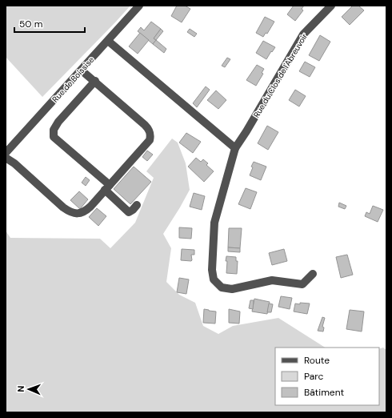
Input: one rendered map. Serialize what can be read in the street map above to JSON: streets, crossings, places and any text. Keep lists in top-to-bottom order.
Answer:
{
  "streets": {
    "street": ["Rue du Clos de l'Abreuvoir", "Rue de Boissise"]
  },
  "legend": ["Route", "Parc", "Bâtiment"],
  "scale_bar": "50 m",
  "north": "left"
}
